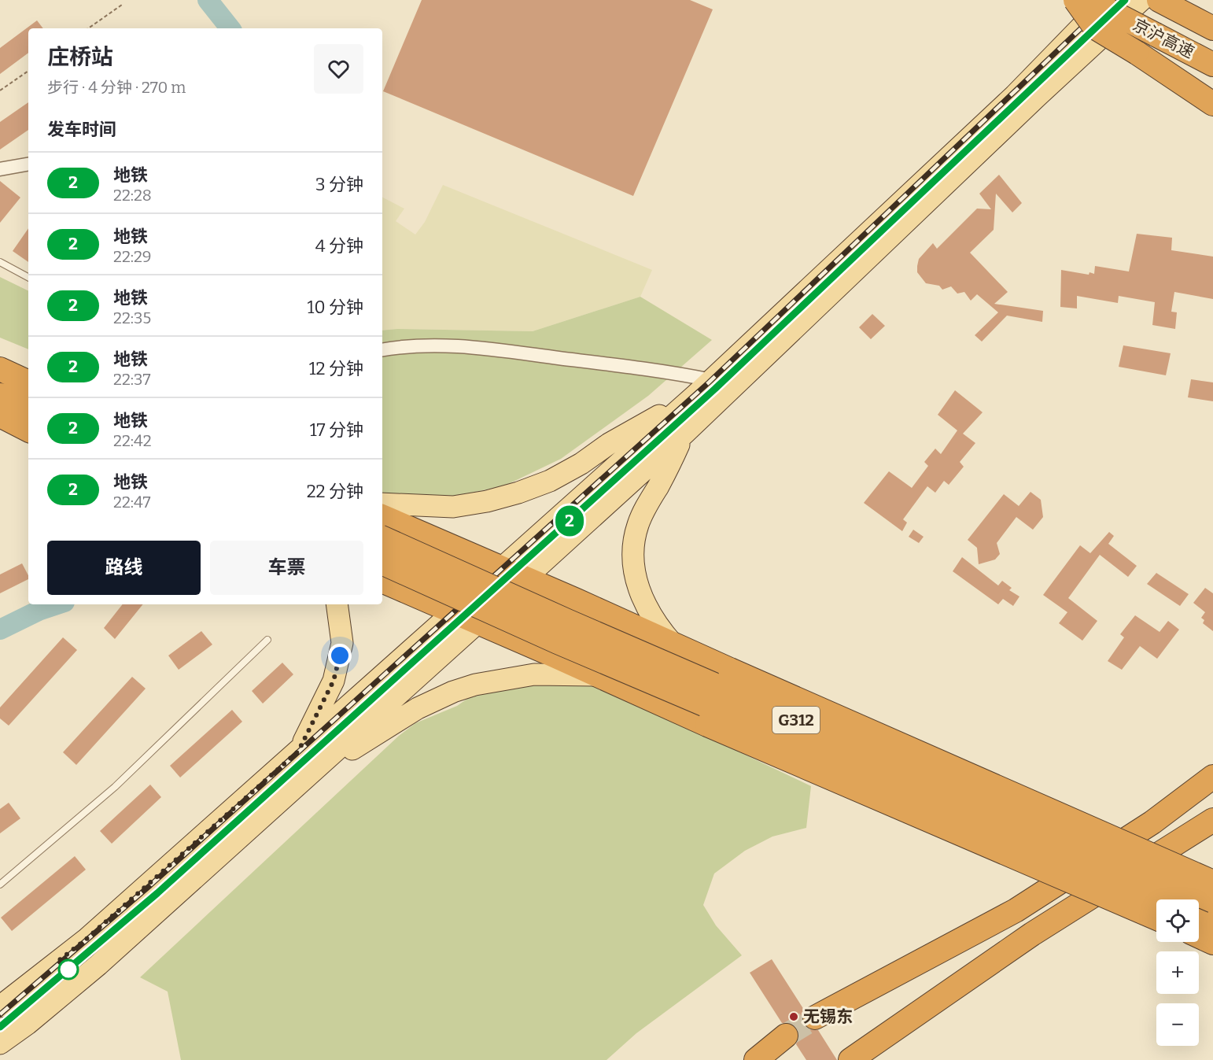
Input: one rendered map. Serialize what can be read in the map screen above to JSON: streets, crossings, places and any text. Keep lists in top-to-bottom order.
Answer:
{
  "streets": {
    "highway": ["京沪高速", "G312"]
  },
  "places": ["无锡东"],
  "lines": ["metro line 2"],
  "page": {
    "on_map": "2",
    "heading": [
      ["庄桥站", "步行 · 4 分钟 · 270 m"],
      "发车时间"
    ],
    "list": [
      {
        "mark": "2",
        "name": "地铁",
        "note": "22:28",
        "value": "3 分钟"
      },
      {
        "mark": "2",
        "name": "地铁",
        "note": "22:29",
        "value": "4 分钟"
      },
      {
        "mark": "2",
        "name": "地铁",
        "note": "22:35",
        "value": "10 分钟"
      },
      {
        "mark": "2",
        "name": "地铁",
        "note": "22:37",
        "value": "12 分钟"
      },
      {
        "mark": "2",
        "name": "地铁",
        "note": "22:42",
        "value": "17 分钟"
      },
      {
        "mark": "2",
        "name": "地铁",
        "note": "22:47",
        "value": "22 分钟"
      }
    ],
    "buttons": ["路线", "车票"],
    "map_buttons": ["+", "−"]
  }
}
